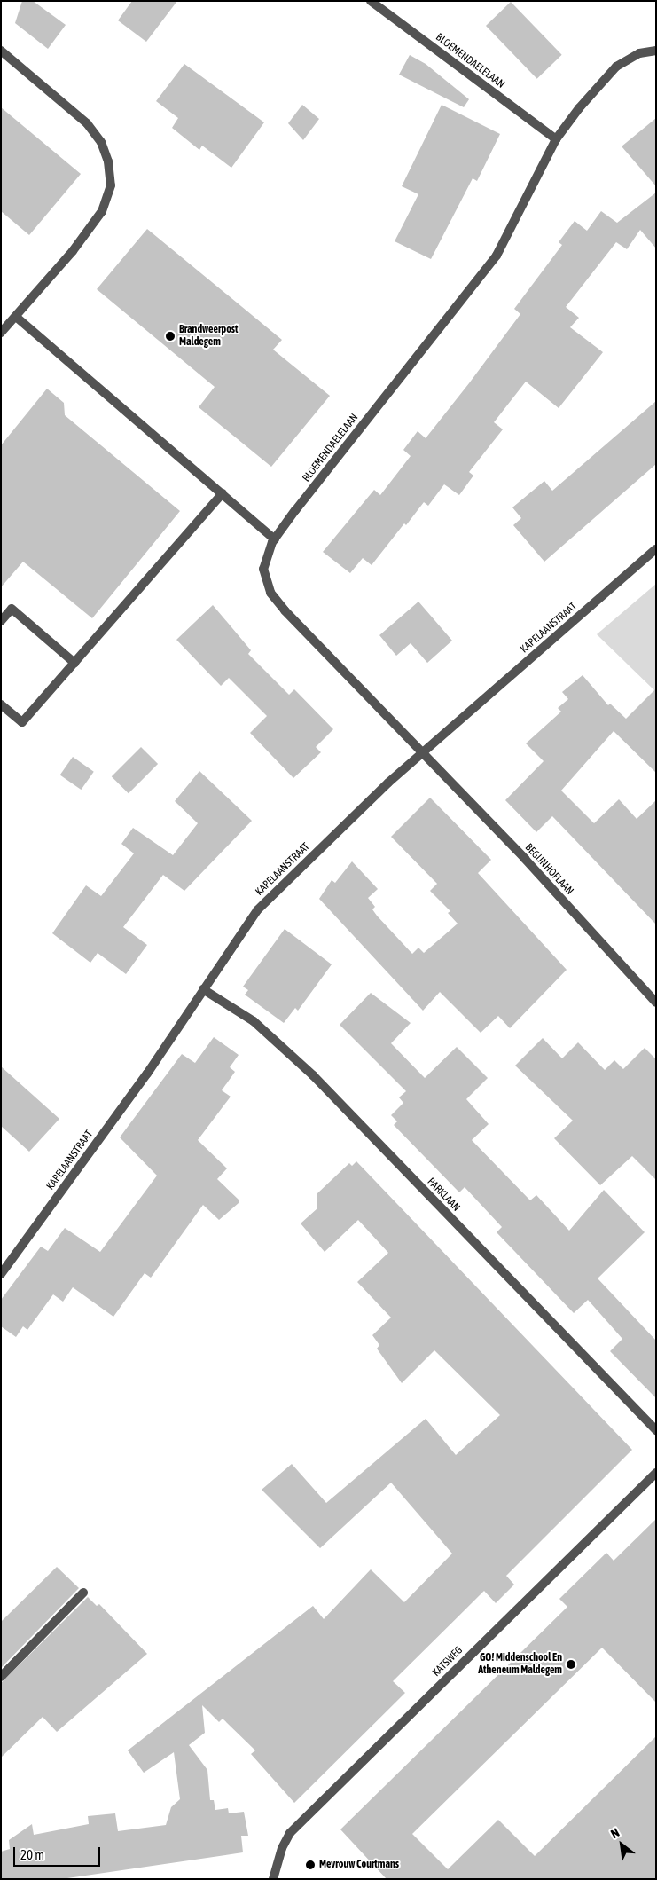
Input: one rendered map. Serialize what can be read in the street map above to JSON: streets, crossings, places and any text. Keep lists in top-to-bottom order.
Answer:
{
  "streets": {
    "street": [
      "BLOEMENDAELELAAN",
      "KAPELAANSTRAAT",
      "BEGIJNHOFLAAN",
      "PARKLAAN",
      "KATSWEG"
    ]
  },
  "crossings": [
    ["BLOEMENDAELELAAN", "KAPELAANSTRAAT"],
    ["BLOEMENDAELELAAN", "BEGIJNHOFLAAN"],
    ["KAPELAANSTRAAT", "BEGIJNHOFLAAN"],
    ["KAPELAANSTRAAT", "PARKLAAN"]
  ],
  "places": ["Brandweerpost Maldegem", "GO! Middenschool En Atheneum Maldegem", "Mevrouw Courtmans"],
  "scale_bar": "20 m",
  "north": "top left"
}
